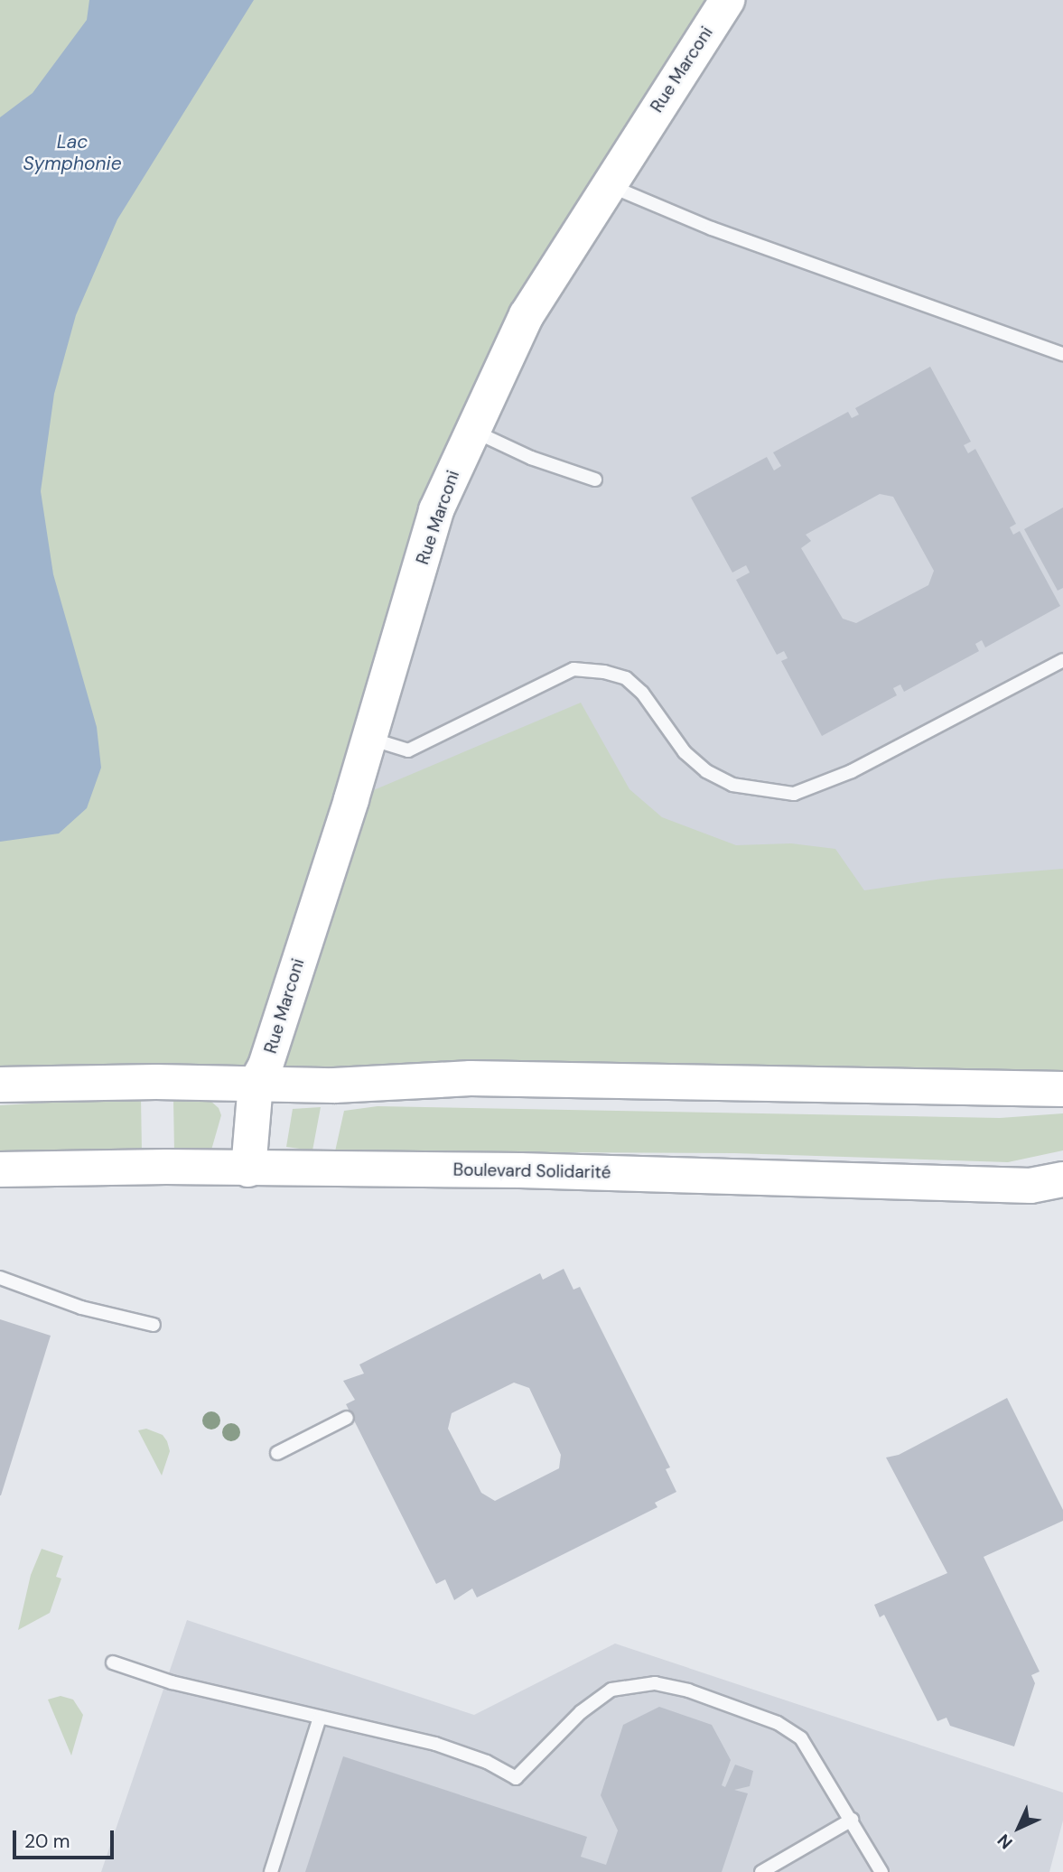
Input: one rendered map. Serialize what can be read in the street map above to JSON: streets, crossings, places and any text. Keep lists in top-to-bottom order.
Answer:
{
  "streets": {
    "main road": ["Rue Marconi", "Boulevard Solidarité"]
  },
  "water": ["Lac Symphonie"],
  "scale_bar": "20 m",
  "north": "bottom left"
}
